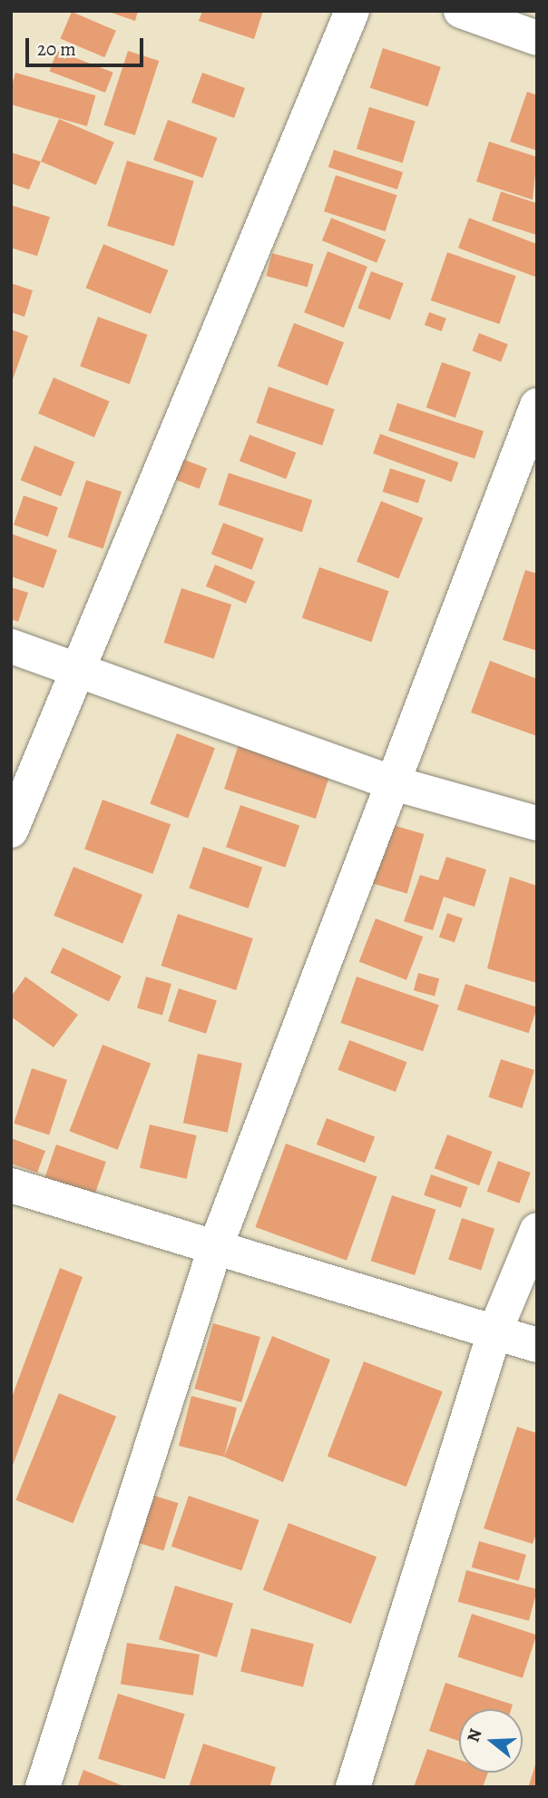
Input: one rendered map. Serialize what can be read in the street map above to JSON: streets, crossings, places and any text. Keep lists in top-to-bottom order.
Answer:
{
  "scale_bar": "20 m",
  "north": "left"
}
